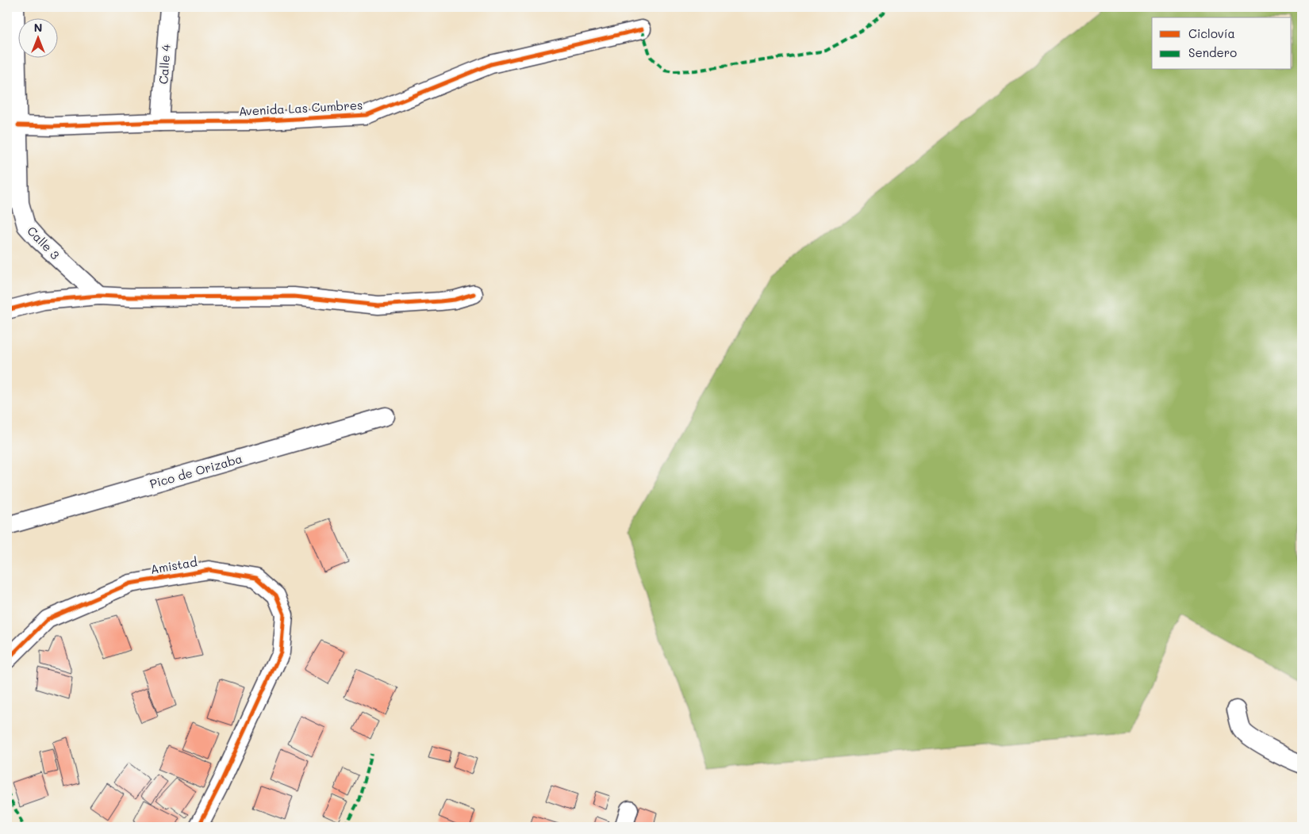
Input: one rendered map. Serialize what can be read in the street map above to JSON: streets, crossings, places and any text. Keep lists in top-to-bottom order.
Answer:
{
  "streets": {
    "street": [
      "Calle 4",
      "Avenida Las Cumbres",
      "Calle 3",
      "Pico de Orizaba",
      "Amistad"
    ]
  },
  "crossings": [
    ["Calle 4", "Avenida Las Cumbres"],
    ["Avenida Las Cumbres", "Calle 3"]
  ],
  "legend": ["Ciclovía", "Sendero"],
  "north": "top"
}
